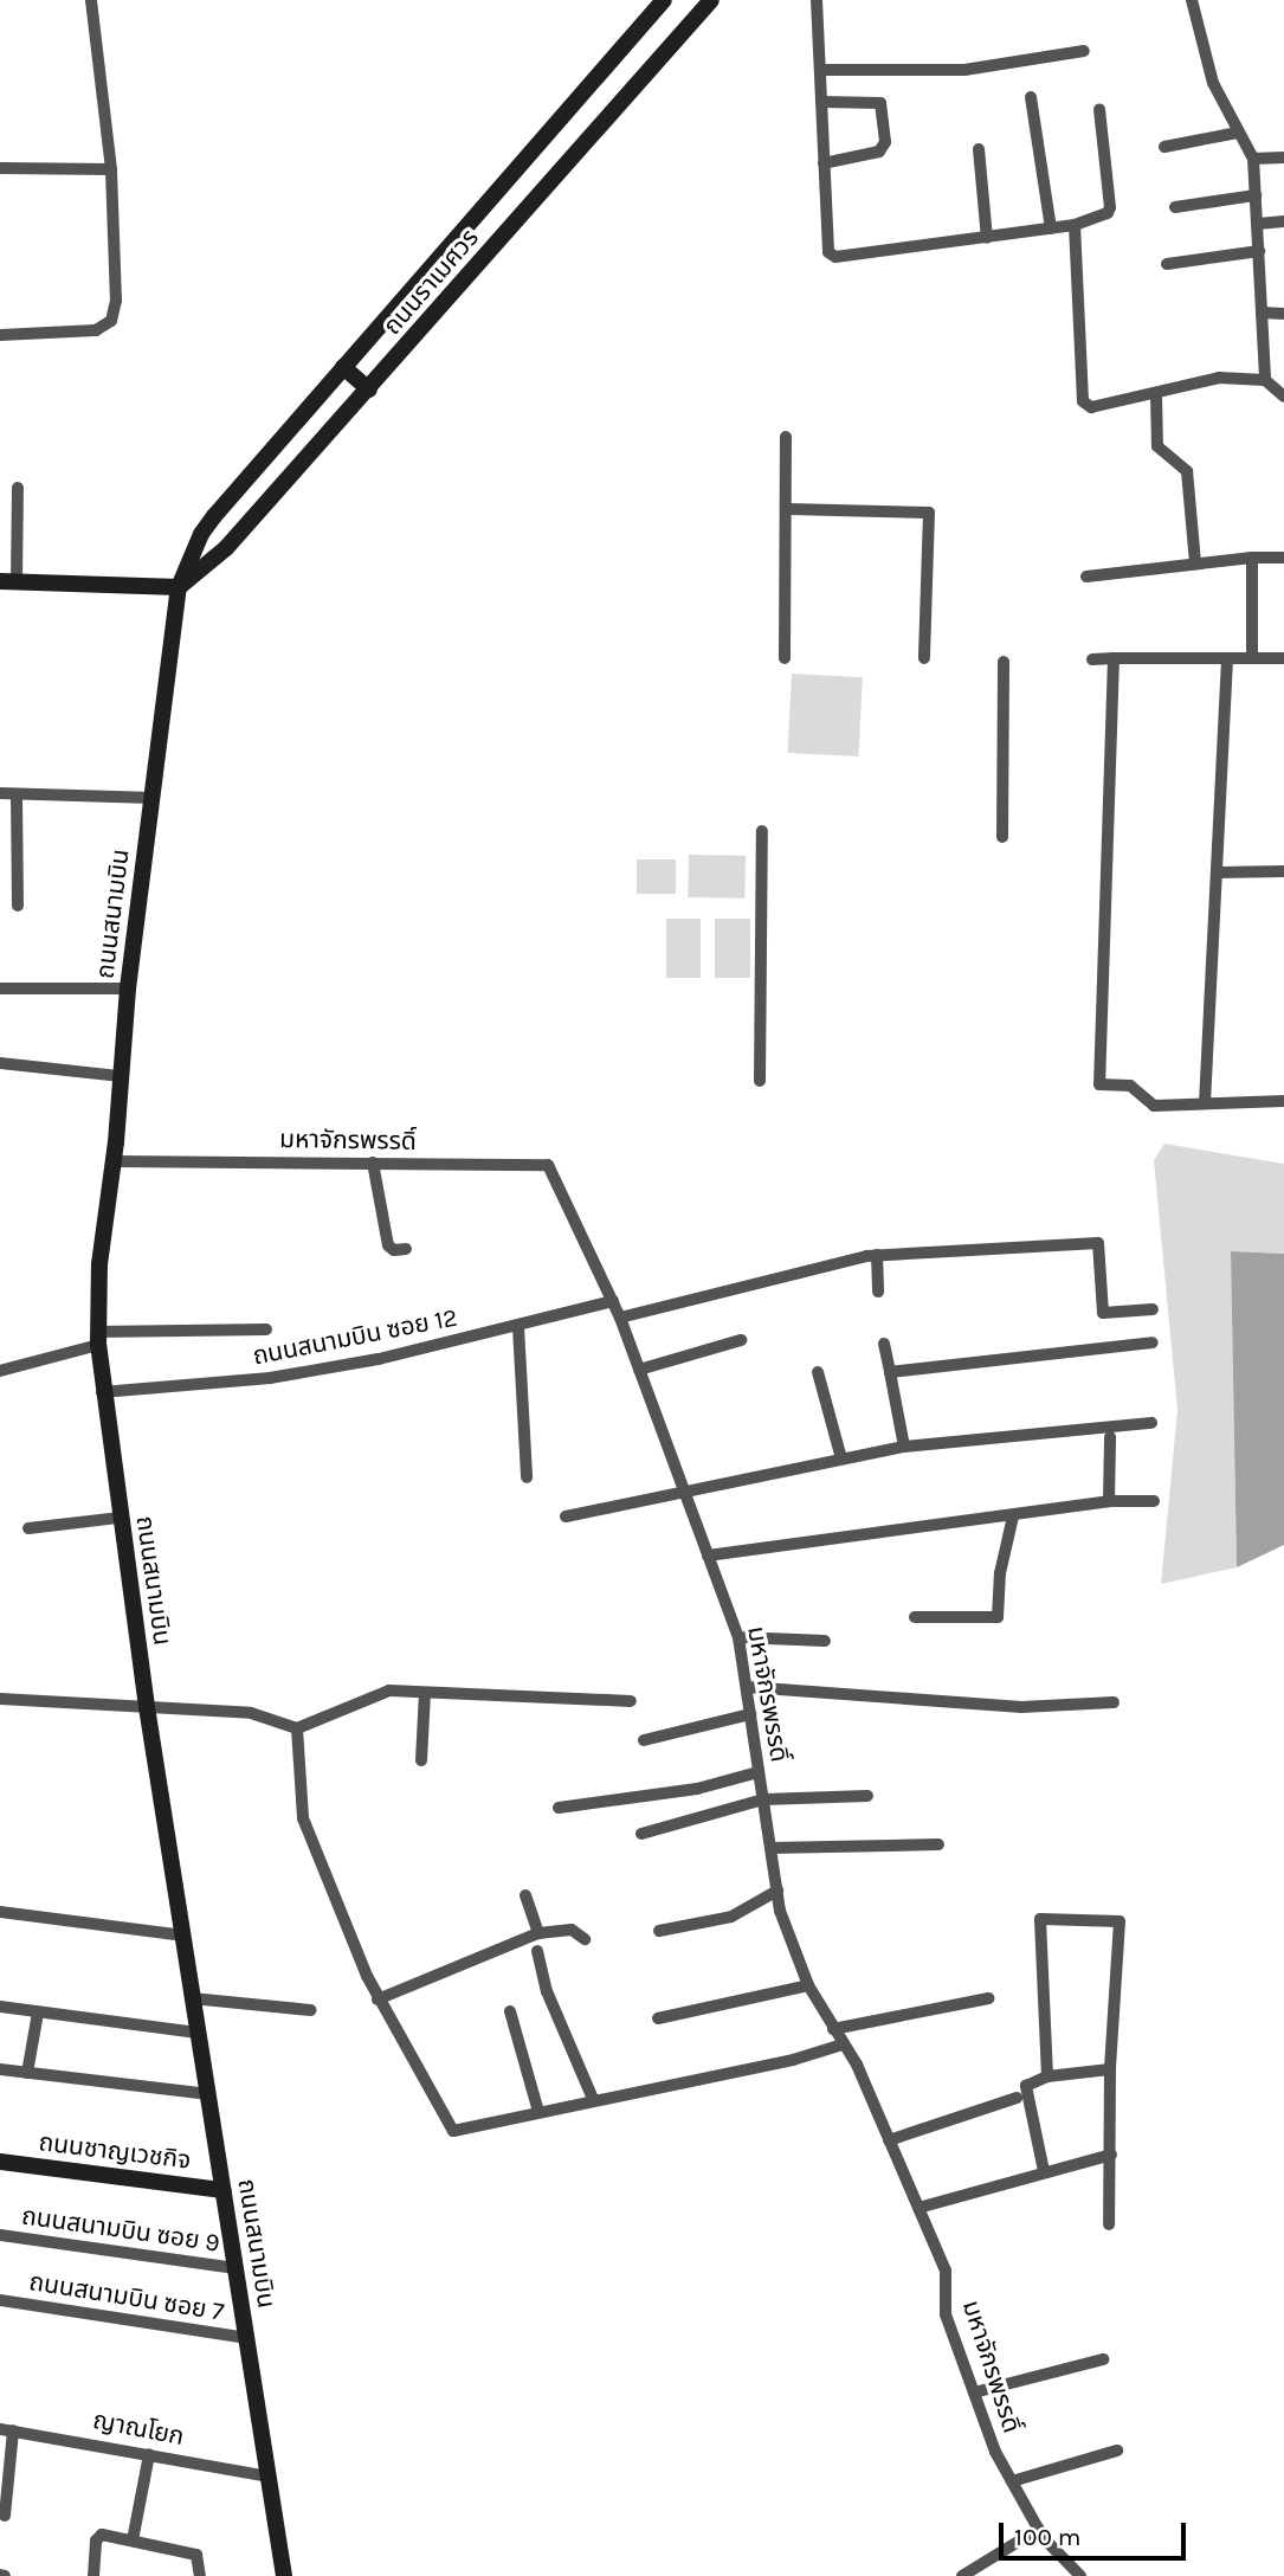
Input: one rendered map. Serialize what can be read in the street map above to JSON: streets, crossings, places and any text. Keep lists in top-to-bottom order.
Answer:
{
  "streets": {
    "street": [
      "ถนนราเมศวร",
      "ถนนสนามบิน",
      "มหาจักรพรรดิ์",
      "ถนนสนามบิน ซอย 12",
      "ถนนชาญเวชกิจ",
      "ถนนสนามบิน ซอย 9",
      "ถนนสนามบิน ซอย 7",
      "ญาณโยก"
    ]
  },
  "crossings": [
    ["ถนนราเมศวร", "ถนนสนามบิน"],
    ["ถนนสนามบิน", "มหาจักรพรรดิ์"],
    ["ถนนสนามบิน", "ถนนสนามบิน ซอย 12"],
    ["ถนนสนามบิน", "ถนนชาญเวชกิจ"],
    ["ถนนสนามบิน", "ถนนสนามบิน ซอย 9"],
    ["ถนนสนามบิน", "ถนนสนามบิน ซอย 7"],
    ["ถนนสนามบิน", "ญาณโยก"],
    ["มหาจักรพรรดิ์", "ถนนสนามบิน ซอย 12"]
  ],
  "scale_bar": "100 m"
}
